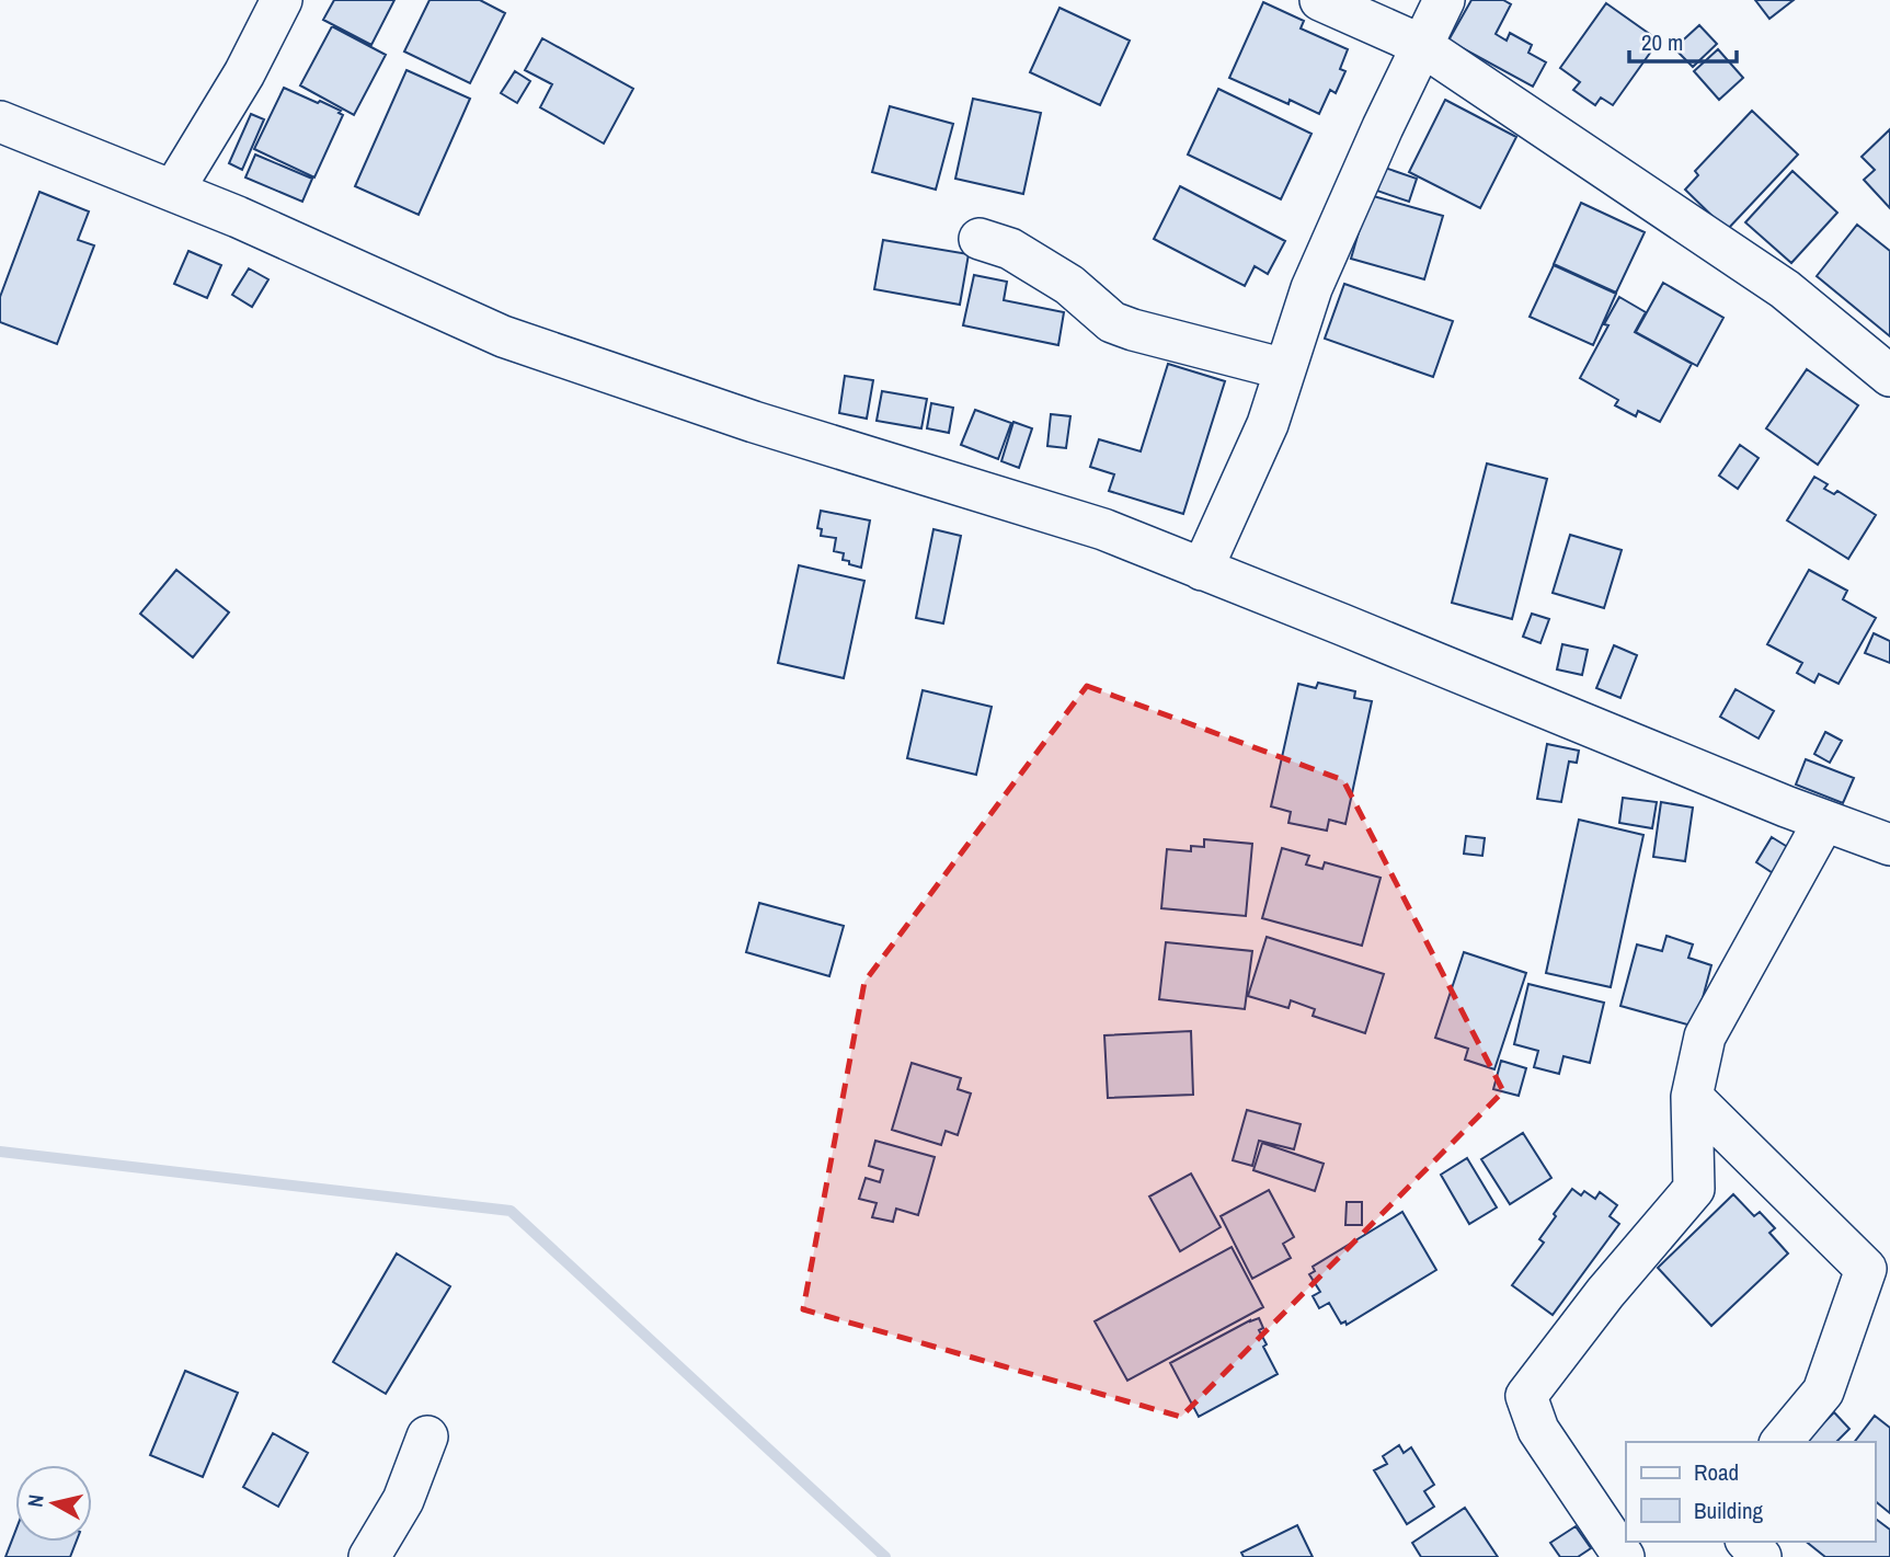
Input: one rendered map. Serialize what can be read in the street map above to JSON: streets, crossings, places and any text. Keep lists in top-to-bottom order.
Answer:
{
  "legend": ["Road", "Building"],
  "scale_bar": "20 m",
  "north": "left"
}
